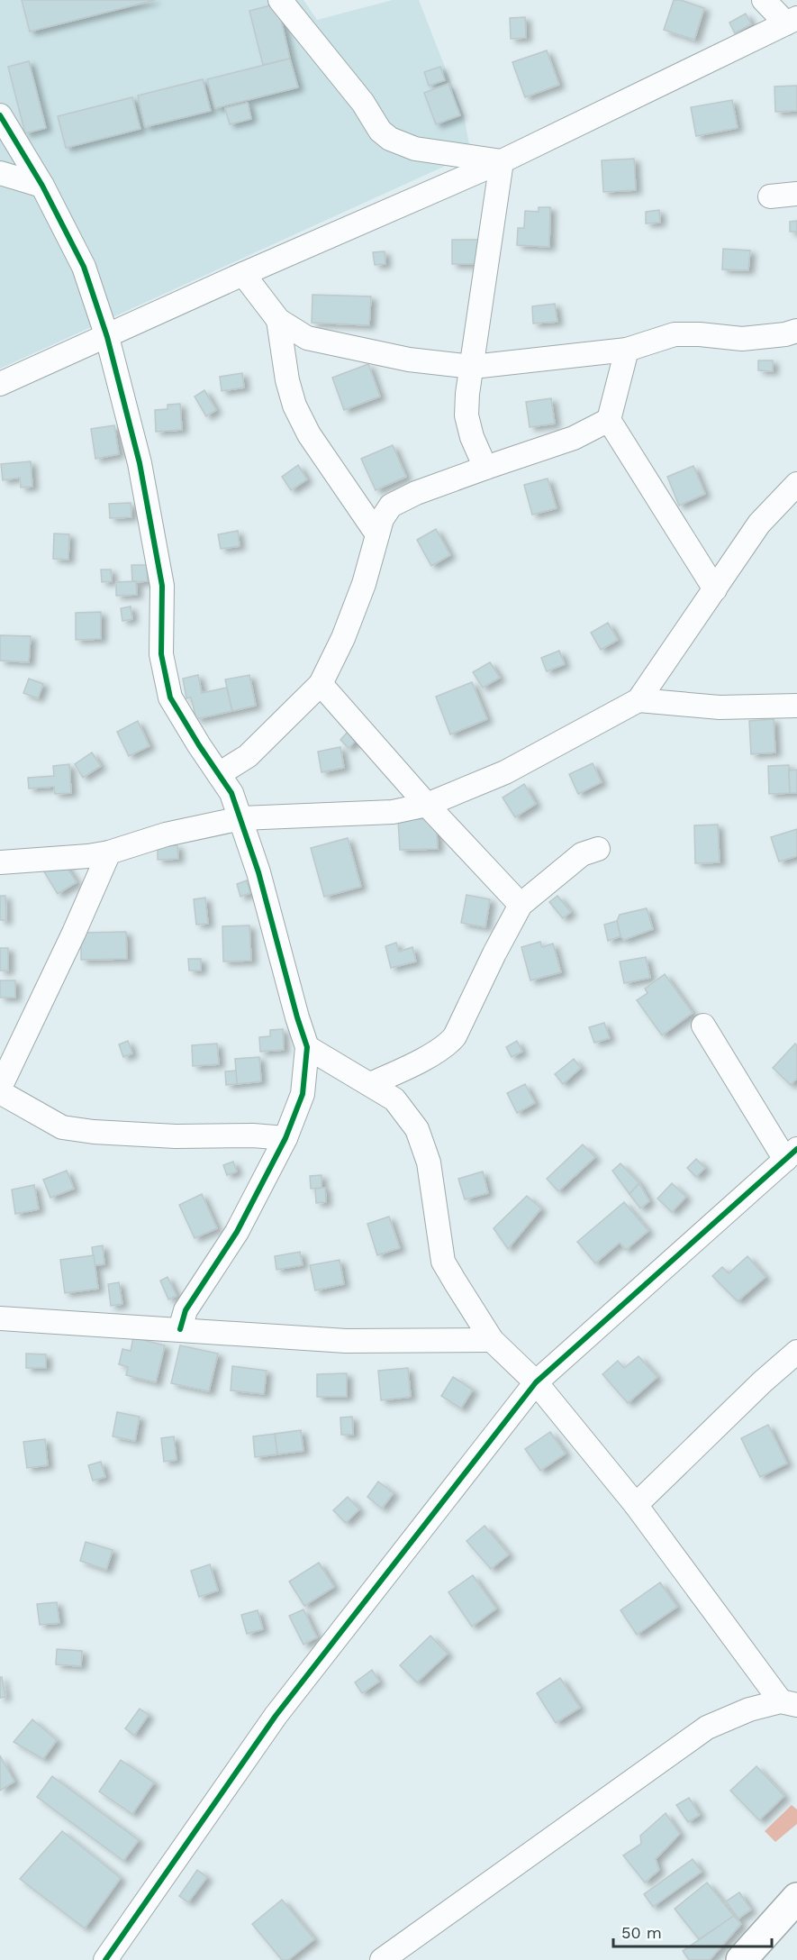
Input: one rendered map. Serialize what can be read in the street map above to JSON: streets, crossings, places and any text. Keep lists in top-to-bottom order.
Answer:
{
  "scale_bar": "50 m"
}
